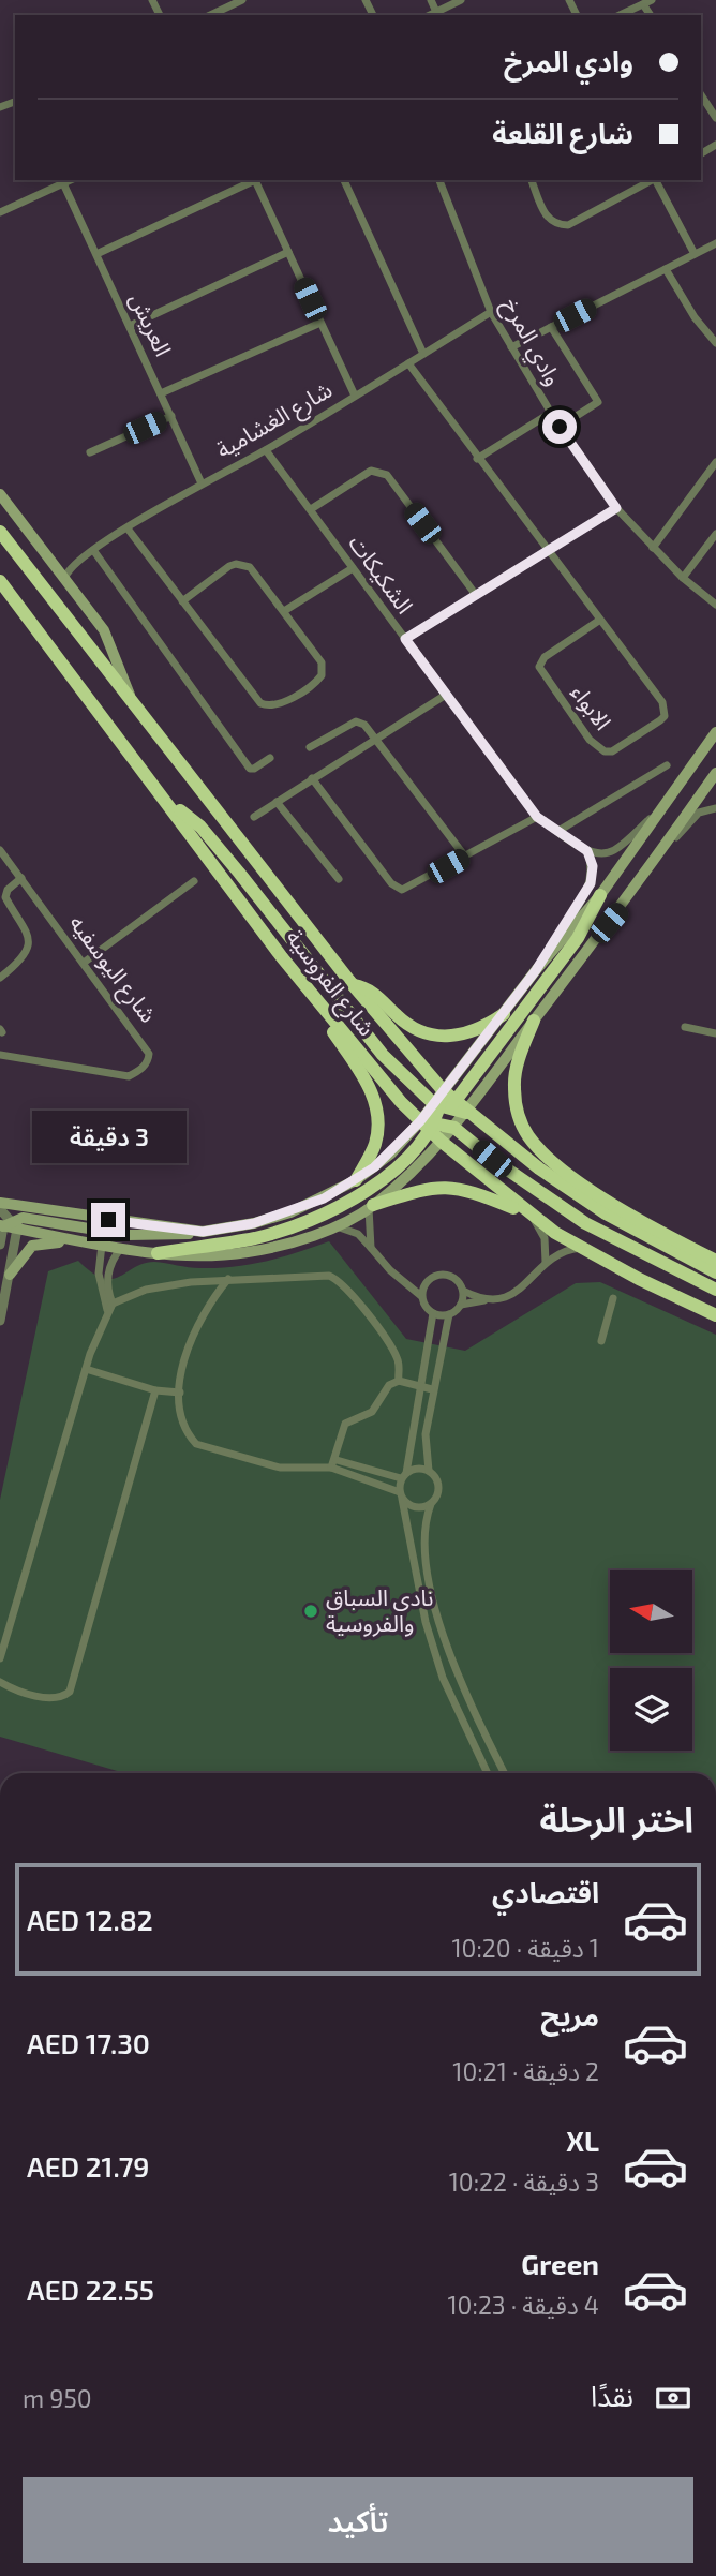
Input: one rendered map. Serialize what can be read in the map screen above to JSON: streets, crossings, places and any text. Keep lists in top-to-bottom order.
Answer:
{
  "streets": {
    "highway": ["شارع الفروسية"],
    "street": [
      "العريش",
      "وادي المرخ",
      "شارع الغشامية",
      "الشكيكات",
      "الابواء",
      "شارع اليوسفيه"
    ]
  },
  "crossings": [
    ["العريش", "شارع الغشامية"],
    ["وادي المرخ", "شارع الغشامية"],
    ["شارع الغشامية", "الشكيكات"],
    ["شارع الغشامية", "الابواء"],
    ["شارع الغشامية", "شارع الفروسية"]
  ],
  "places": ["نادي السباق والفروسية"],
  "north": "left",
  "page": {
    "banner": ["وادي المرخ", "شارع القلعة"],
    "bubble": "3 دقيقة",
    "heading": "اختر الرحلة",
    "list": [
      {
        "name": "اقتصادي",
        "note": "1 دقيقة · 10:20",
        "value": "AED 12.82"
      },
      {
        "name": "مريح",
        "note": "2 دقيقة · 10:21",
        "value": "AED 17.30"
      },
      {
        "name": "XL",
        "note": "3 دقيقة · 10:22",
        "value": "AED 21.79"
      },
      {
        "name": "Green",
        "note": "4 دقيقة · 10:23",
        "value": "AED 22.55"
      }
    ],
    "pay": ["نقدًا", "950 m"],
    "buttons": "تأكيد"
  }
}
